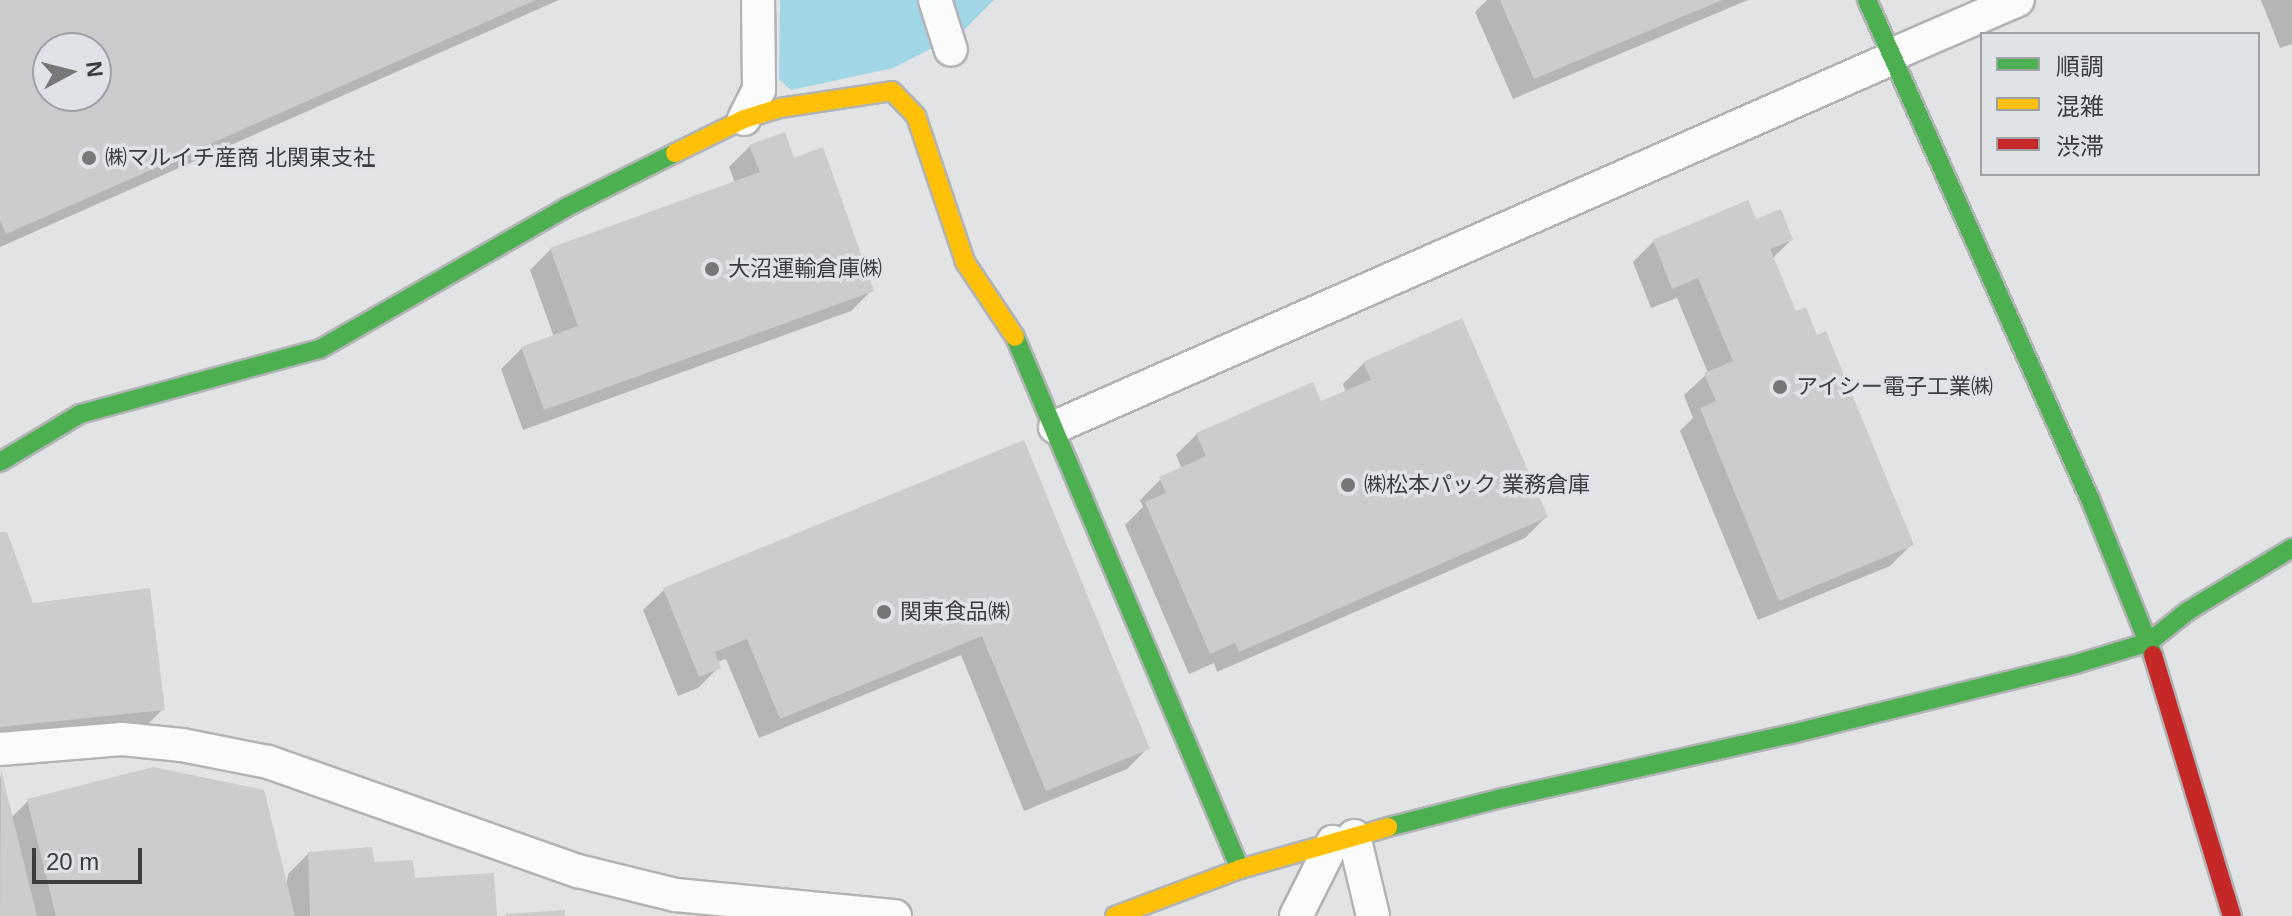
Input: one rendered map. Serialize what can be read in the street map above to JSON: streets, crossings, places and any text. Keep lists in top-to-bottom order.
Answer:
{
  "places": [
    "㈱マルイチ産商 北関東支社",
    "大沼運輸倉庫㈱",
    "アイシー電子工業㈱",
    "㈱松本パック 業務倉庫",
    "関東食品㈱"
  ],
  "legend": ["順調", "混雑", "渋滞"],
  "scale_bar": "20 m",
  "north": "right"
}
